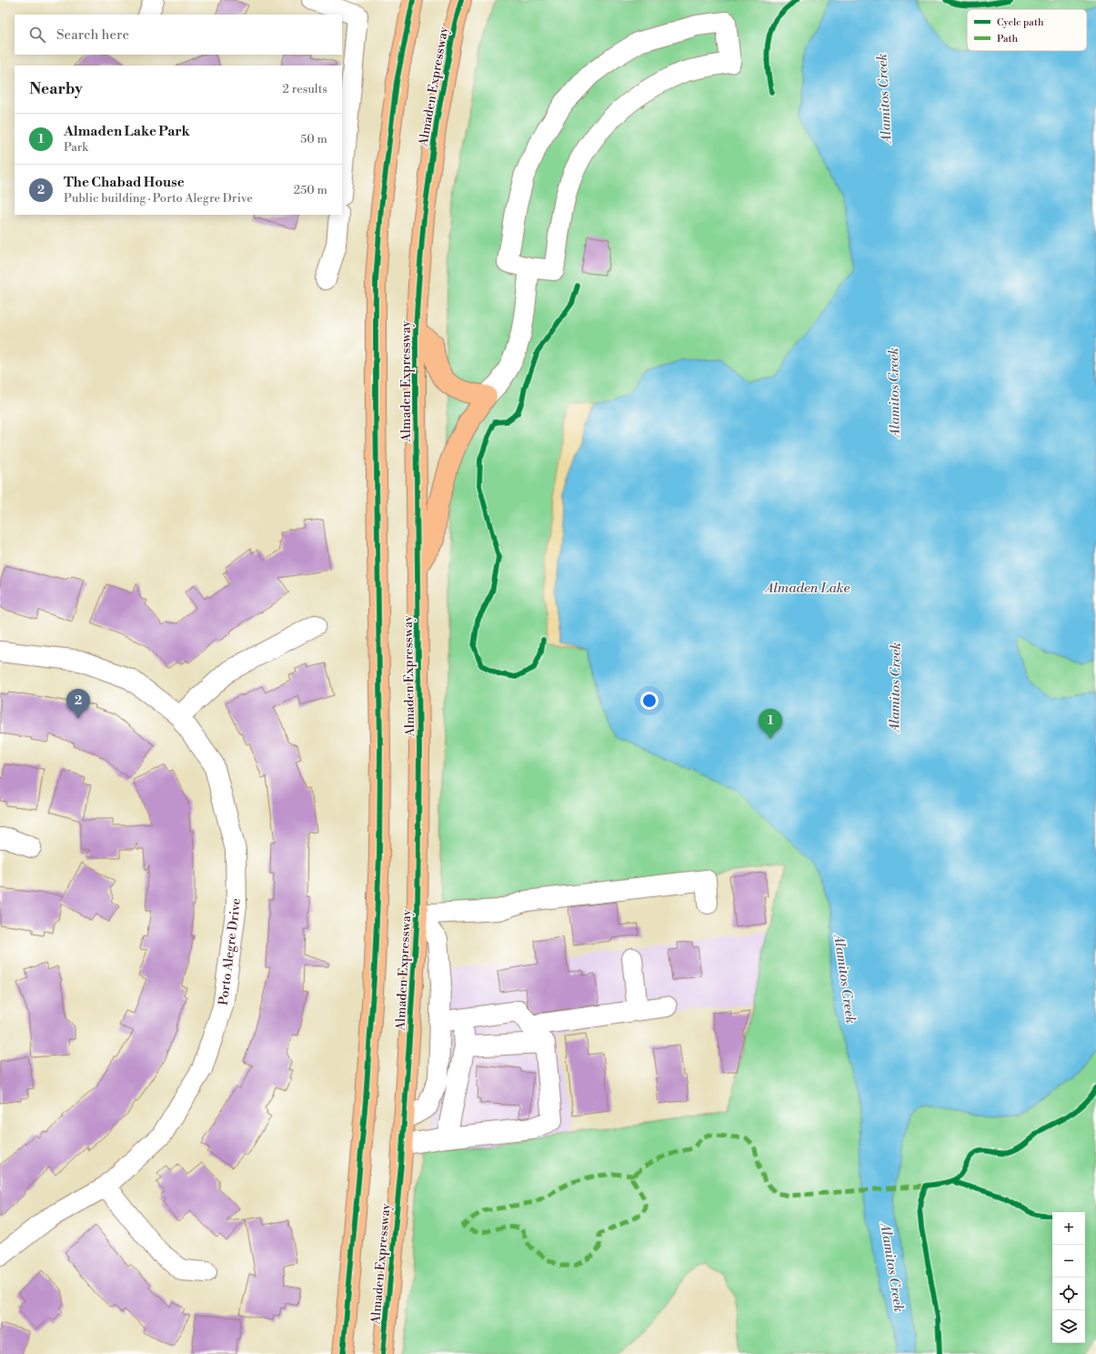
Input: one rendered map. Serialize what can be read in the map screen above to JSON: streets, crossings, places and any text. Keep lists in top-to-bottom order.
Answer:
{
  "streets": {
    "main road": ["Almaden Expressway"],
    "street": ["Porto Alegre Drive"]
  },
  "water": ["Alamitos Creek", "Almaden Lake"],
  "legend": ["Cycle path", "Path"],
  "page": {
    "search": "Search here",
    "heading": ["Nearby", "2 results"],
    "list": [
      {
        "mark": "1",
        "name": "Almaden Lake Park",
        "note": "Park",
        "value": "50 m"
      },
      {
        "mark": "2",
        "name": "The Chabad House",
        "note": "Public building · Porto Alegre Drive",
        "value": "250 m"
      }
    ],
    "pins": ["2", "1"],
    "map_buttons": ["+", "−"]
  }
}
